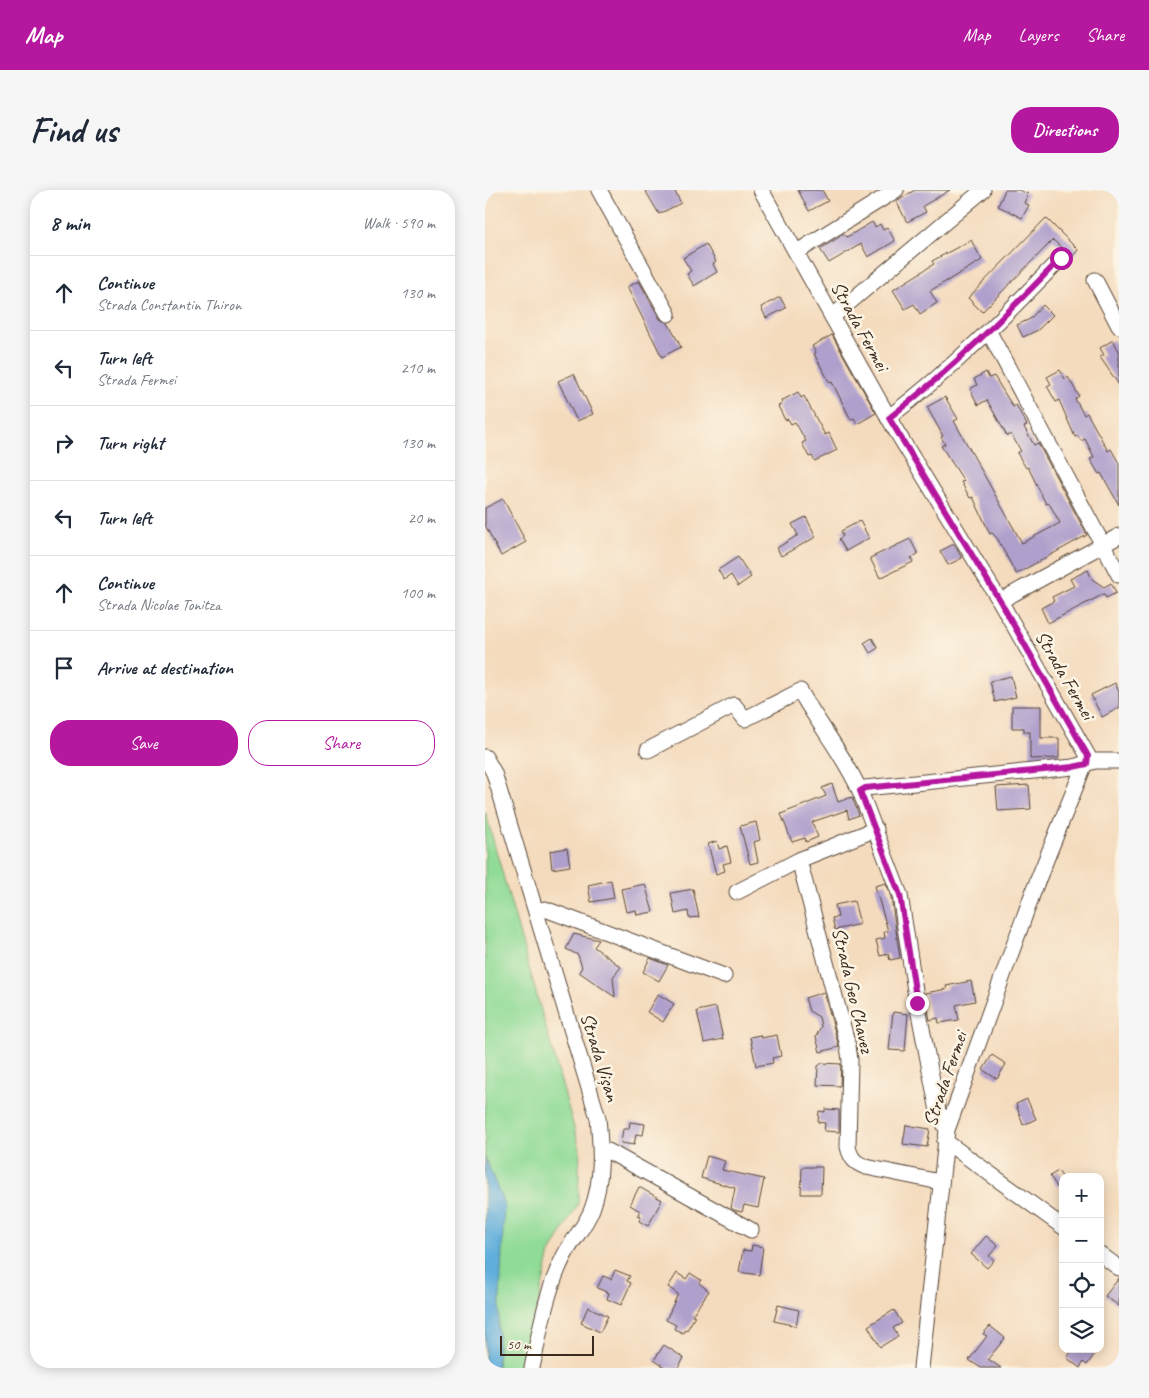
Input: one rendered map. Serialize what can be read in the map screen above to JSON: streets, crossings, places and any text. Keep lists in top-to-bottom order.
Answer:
{
  "streets": {
    "street": ["Strada Fermei", "Strada Geo Chavez", "Strada Vișan"]
  },
  "crossings": [
    ["Strada Fermei", "Strada Geo Chavez"]
  ],
  "scale_bar": "50 m",
  "page": {
    "header": "Map",
    "nav": ["Map", "Layers", "Share"],
    "buttons": [
      "Directions",
      ["Save", "Share"]
    ],
    "title": "Find us",
    "heading": ["8 min", "Walk · 590 m"],
    "list": [
      ["Continue", "Strada Constantin Thiron", "130 m"],
      ["Turn left", "Strada Fermei", "210 m"],
      ["Turn right", "130 m"],
      ["Turn left", "20 m"],
      ["Continue", "Strada Nicolae Tonitza", "100 m"],
      "Arrive at destination"
    ],
    "map_buttons": ["+", "−"],
    "scale": "50 m"
  }
}
